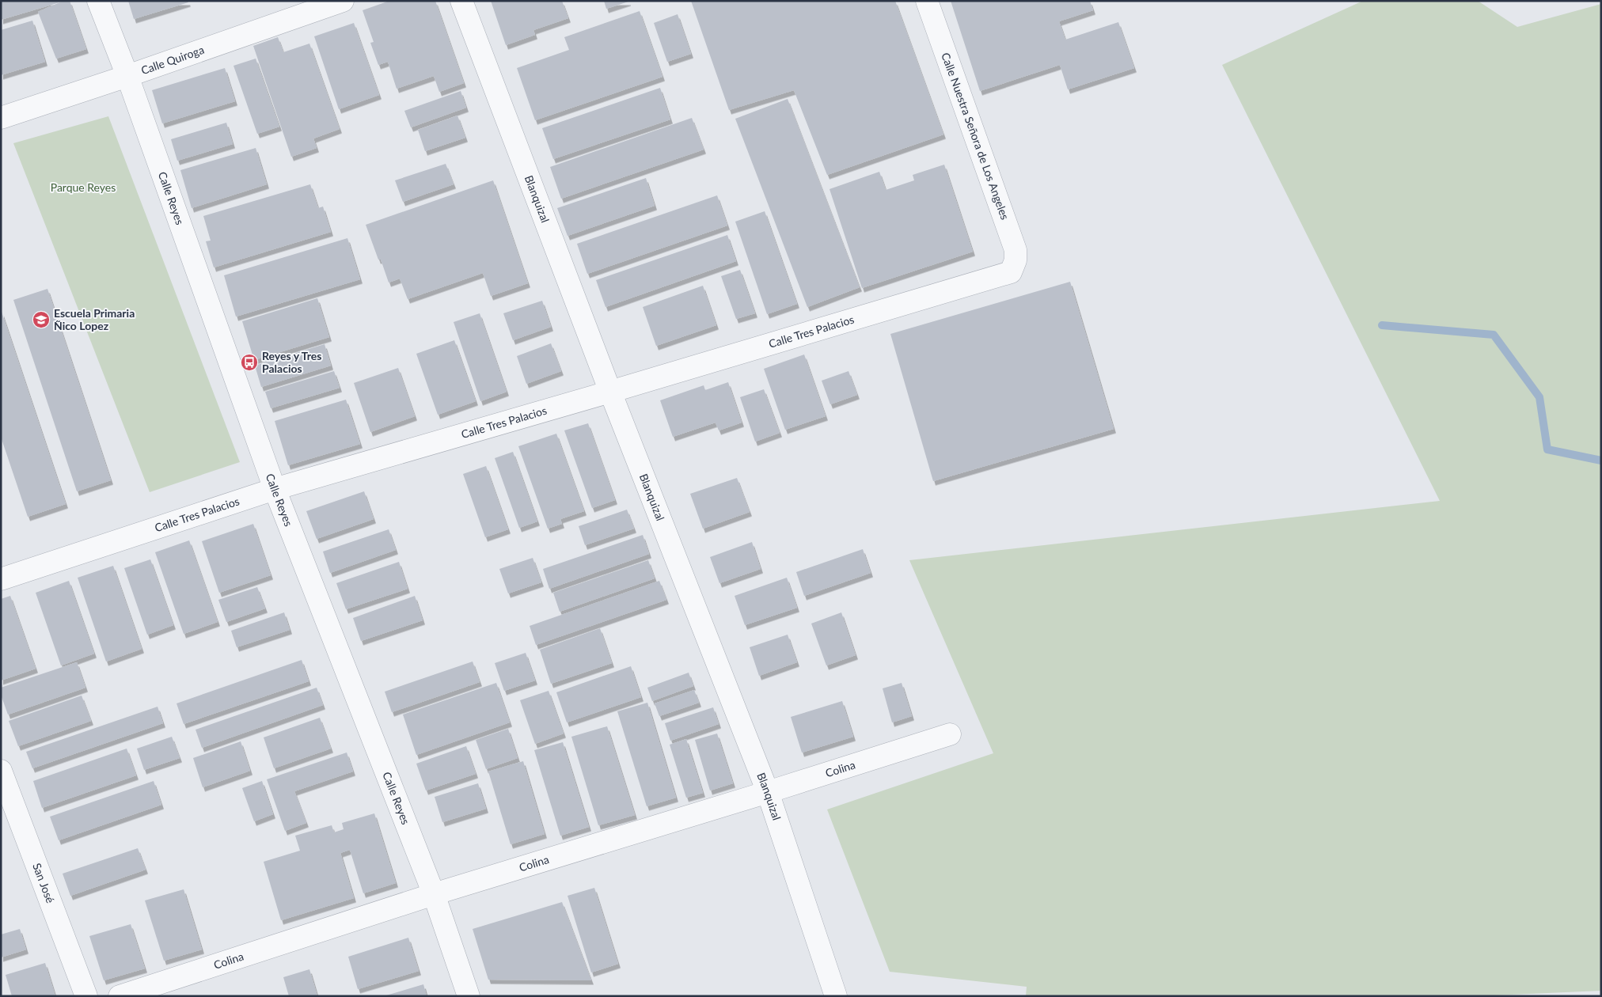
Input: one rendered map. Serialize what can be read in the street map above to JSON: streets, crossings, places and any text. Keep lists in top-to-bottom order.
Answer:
{
  "streets": {
    "street": [
      "Calle Quiroga",
      "Calle Nuestra Señora de Los Angeles",
      "Calle Reyes",
      "Blanquizal",
      "Calle Tres Palacios",
      "Colina",
      "San José"
    ]
  },
  "crossings": [
    ["Calle Quiroga", "Calle Reyes"],
    ["Calle Nuestra Señora de Los Angeles", "Calle Tres Palacios"],
    ["Calle Reyes", "Calle Tres Palacios"],
    ["Calle Reyes", "Colina"],
    ["Blanquizal", "Calle Tres Palacios"],
    ["Blanquizal", "Colina"]
  ],
  "parks": ["Parque Reyes"],
  "places": {
    "school or university": ["Escuela Primaria Ñico Lopez"],
    "bus stop": ["Reyes y Tres Palacios"]
  }
}
